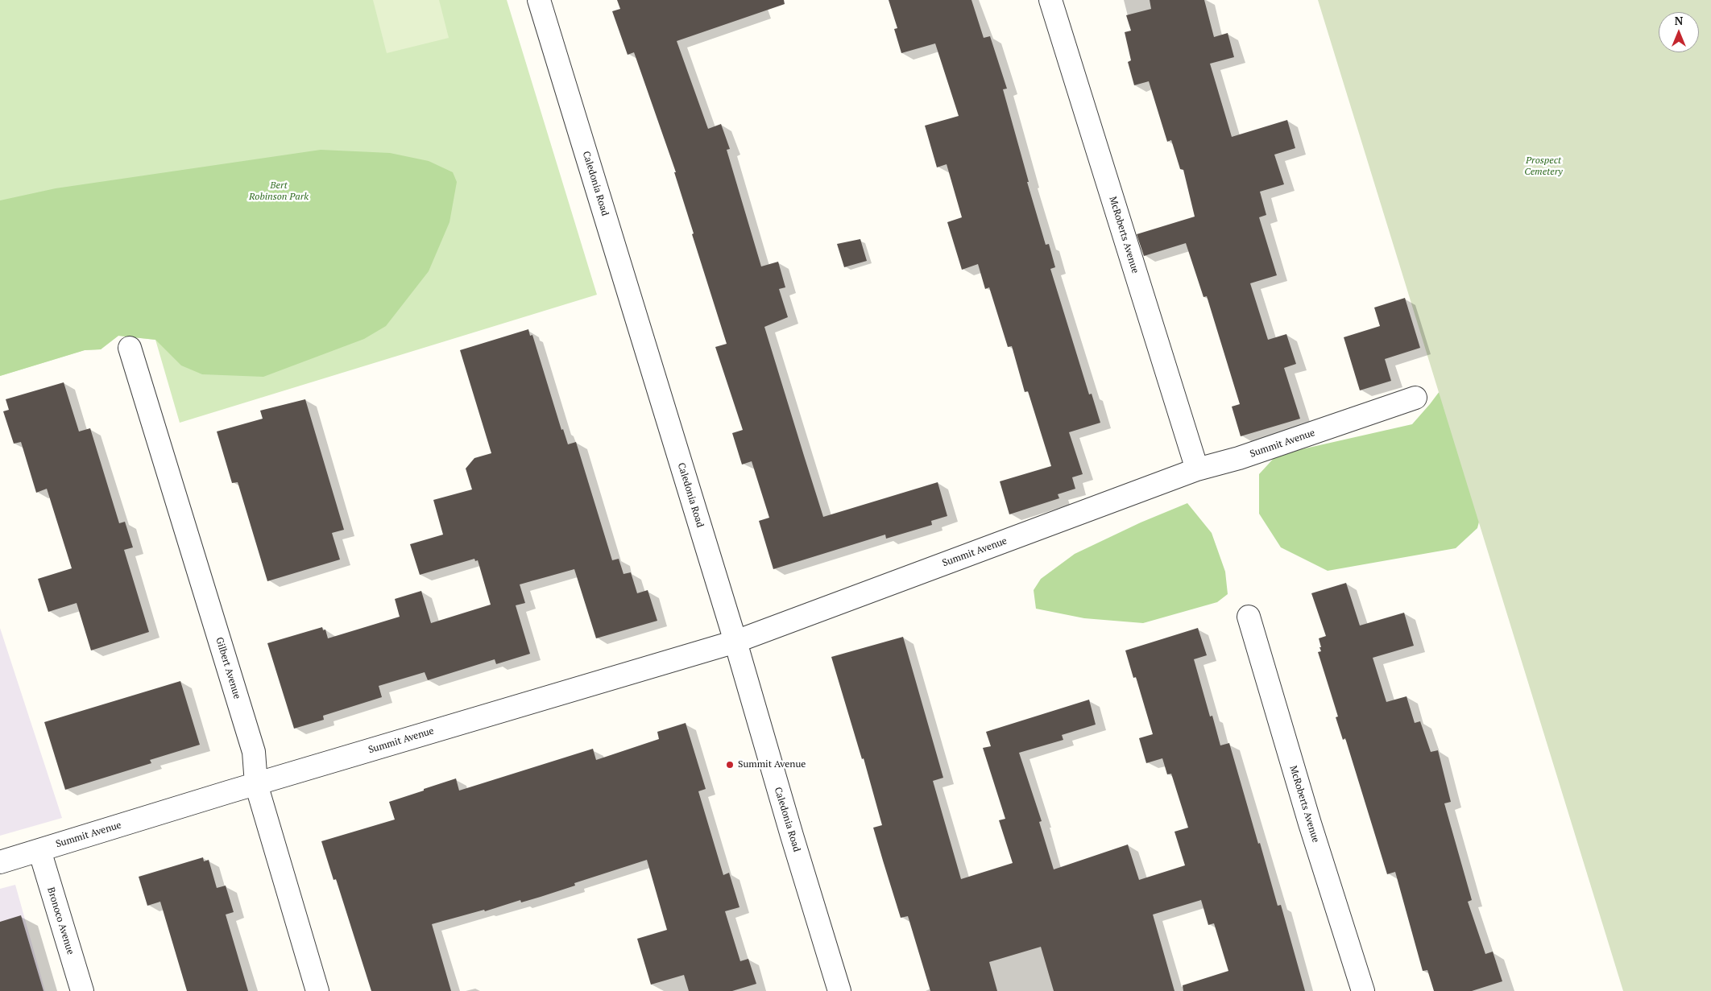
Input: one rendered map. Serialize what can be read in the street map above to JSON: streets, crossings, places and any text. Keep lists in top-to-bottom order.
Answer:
{
  "streets": {
    "street": [
      "Caledonia Road",
      "McRoberts Avenue",
      "Summit Avenue",
      "Gilbert Avenue",
      "Bronoco Avenue"
    ]
  },
  "crossings": [
    ["Caledonia Road", "Summit Avenue"],
    ["McRoberts Avenue", "Summit Avenue"],
    ["Summit Avenue", "Gilbert Avenue"],
    ["Summit Avenue", "Bronoco Avenue"]
  ],
  "parks": ["Prospect Cemetery", "Bert Robinson Park"],
  "places": ["Summit Avenue"],
  "north": "top"
}
